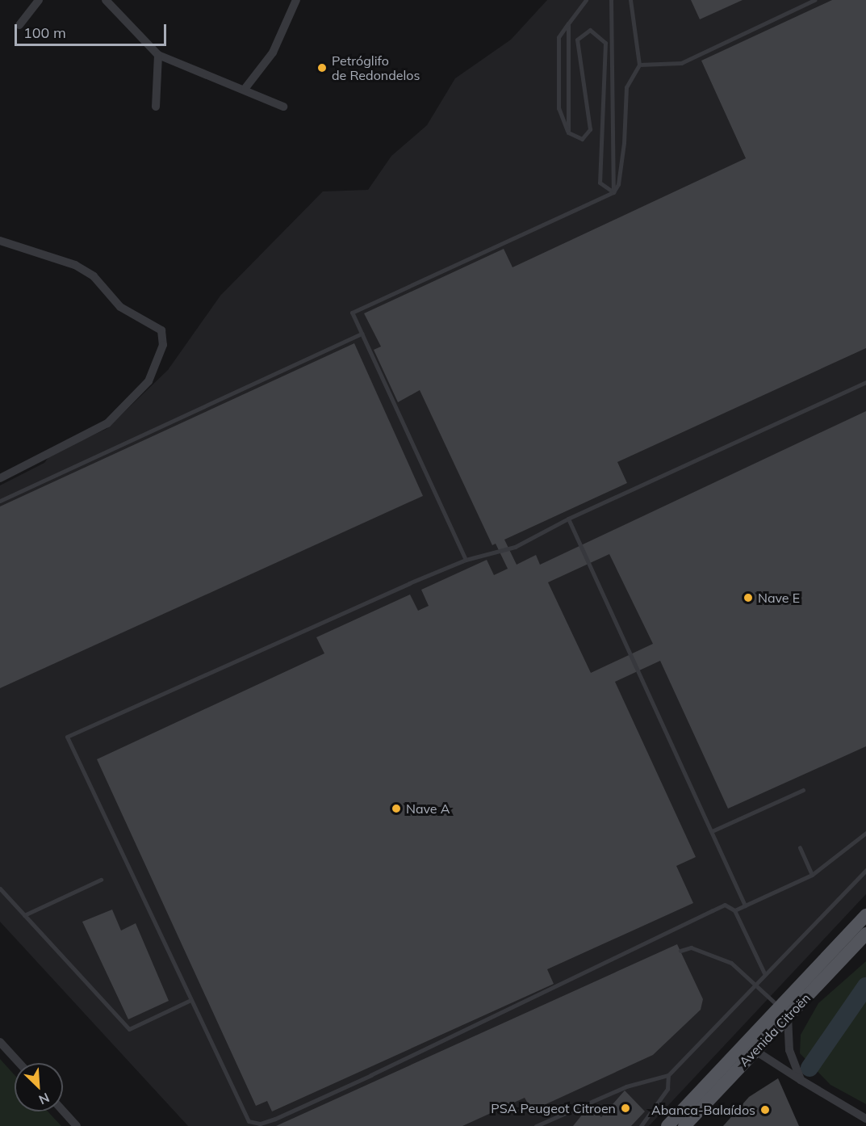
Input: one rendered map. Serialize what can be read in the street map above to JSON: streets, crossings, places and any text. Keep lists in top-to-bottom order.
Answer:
{
  "streets": {
    "main road": ["Avenida Citroën"]
  },
  "places": [
    "Petróglifo de Redondelos",
    "Nave E",
    "Nave A",
    "PSA Peugeot Citroen",
    "Abanca-Balaídos"
  ],
  "scale_bar": "100 m",
  "north": "bottom right"
}
